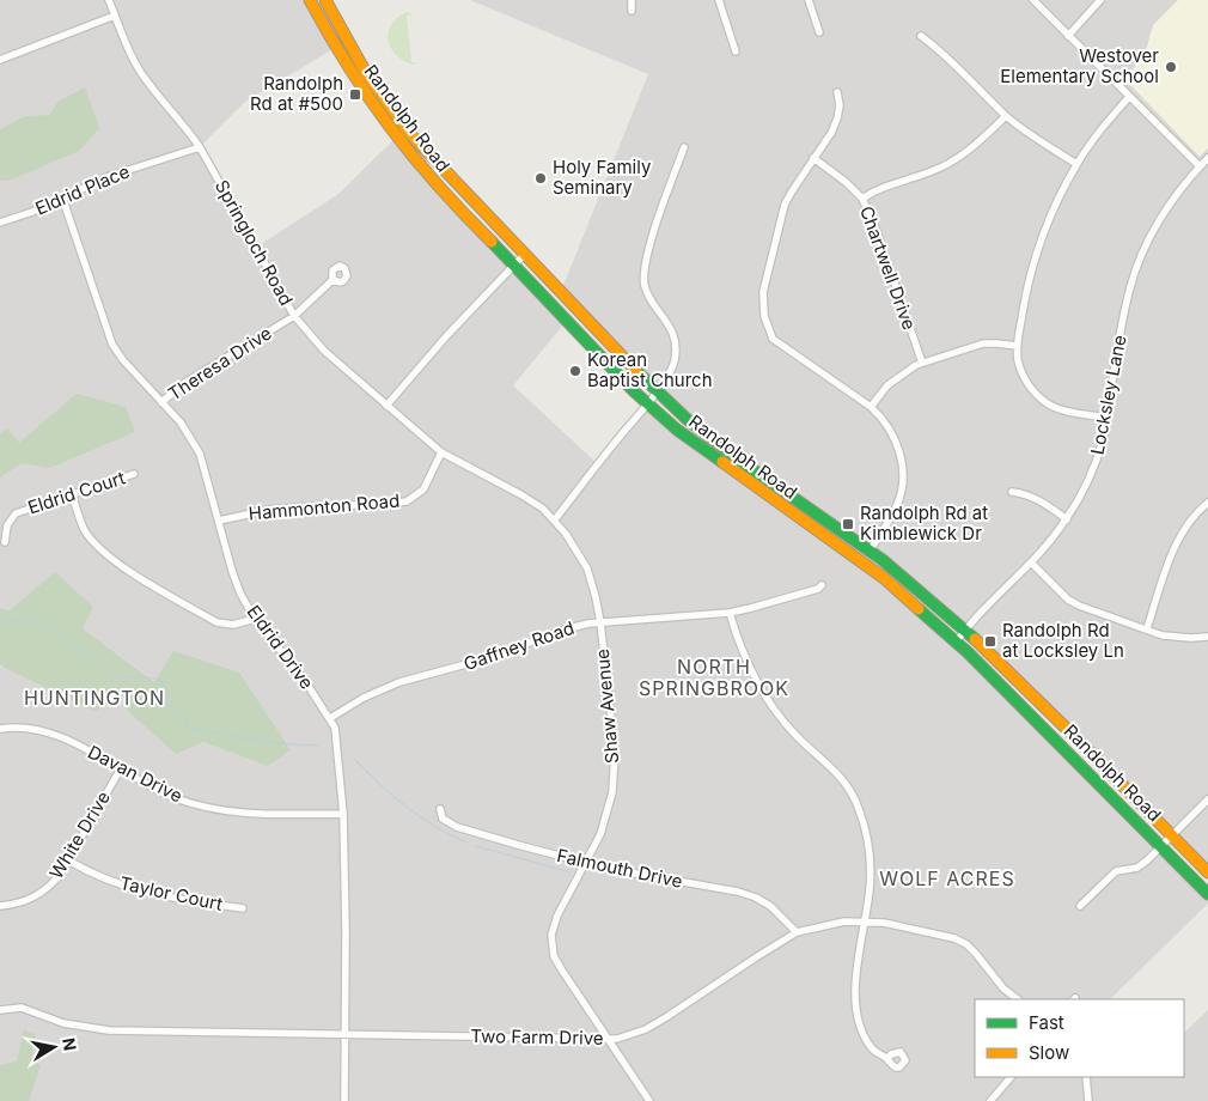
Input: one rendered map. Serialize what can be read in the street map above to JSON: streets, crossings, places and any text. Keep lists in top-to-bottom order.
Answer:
{
  "streets": {
    "main road": ["Randolph Road"],
    "street": [
      "Eldrid Place",
      "Springloch Road",
      "Chartwell Drive",
      "Theresa Drive",
      "Locksley Lane",
      "Eldrid Court",
      "Hammonton Road",
      "Gaffney Road",
      "Eldrid Drive",
      "Shaw Avenue",
      "Davan Drive",
      "White Drive",
      "Falmouth Drive",
      "Taylor Court",
      "Two Farm Drive"
    ]
  },
  "crossings": [
    ["Randolph Road", "Locksley Lane"],
    ["Eldrid Place", "Springloch Road"],
    ["Eldrid Place", "Eldrid Drive"],
    ["Springloch Road", "Theresa Drive"],
    ["Springloch Road", "Hammonton Road"],
    ["Springloch Road", "Shaw Avenue"],
    ["Theresa Drive", "Eldrid Drive"],
    ["Hammonton Road", "Eldrid Drive"],
    ["Hammonton Road", "Shaw Avenue"],
    ["Gaffney Road", "Eldrid Drive"],
    ["Gaffney Road", "Shaw Avenue"],
    ["Eldrid Drive", "Davan Drive"],
    ["Eldrid Drive", "Two Farm Drive"],
    ["Shaw Avenue", "Falmouth Drive"],
    ["Shaw Avenue", "Two Farm Drive"],
    ["Davan Drive", "White Drive"],
    ["White Drive", "Taylor Court"],
    ["Falmouth Drive", "Two Farm Drive"]
  ],
  "districts": ["NORTH SPRINGBROOK", "HUNTINGTON", "WOLF ACRES"],
  "places": {
    "other": ["Westover Elementary School", "Holy Family Seminary", "Korean Baptist Church"],
    "transit": ["Randolph Rd at #500", "Randolph Rd at Kimblewick Dr", "Randolph Rd at Locksley Ln"]
  },
  "legend": ["Fast", "Slow"],
  "north": "right"
}
